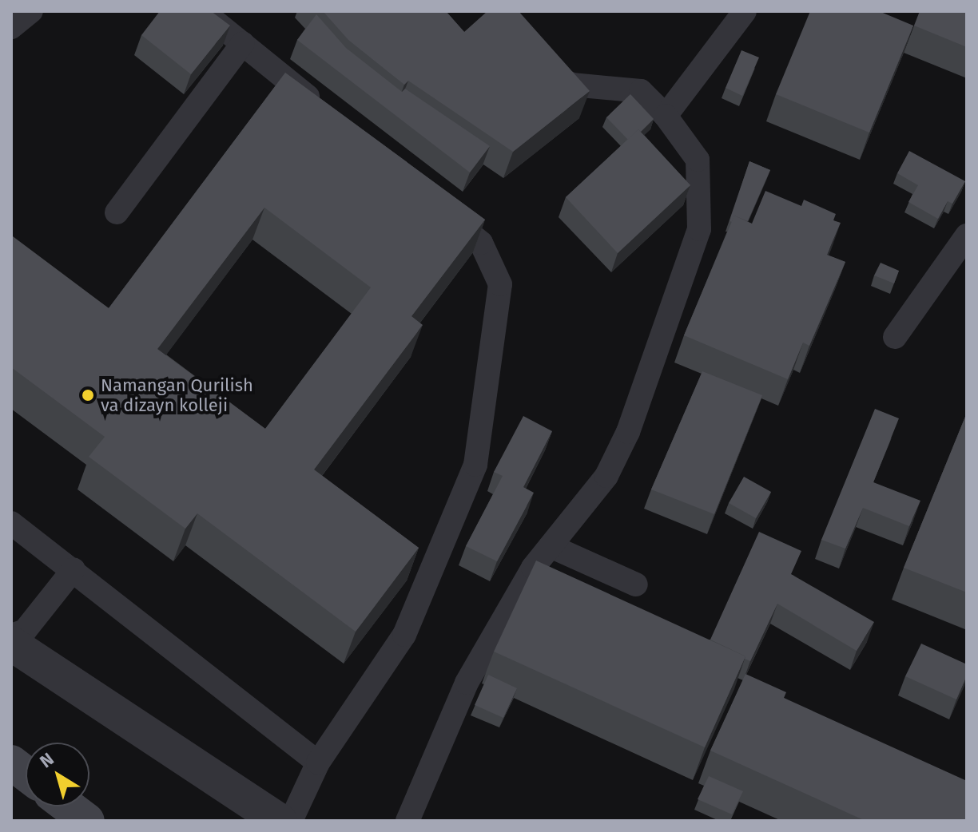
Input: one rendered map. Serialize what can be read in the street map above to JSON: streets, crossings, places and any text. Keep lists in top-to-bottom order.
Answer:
{
  "places": ["Namangan Qurilish va dizayn kolleji"],
  "north": "top left"
}
